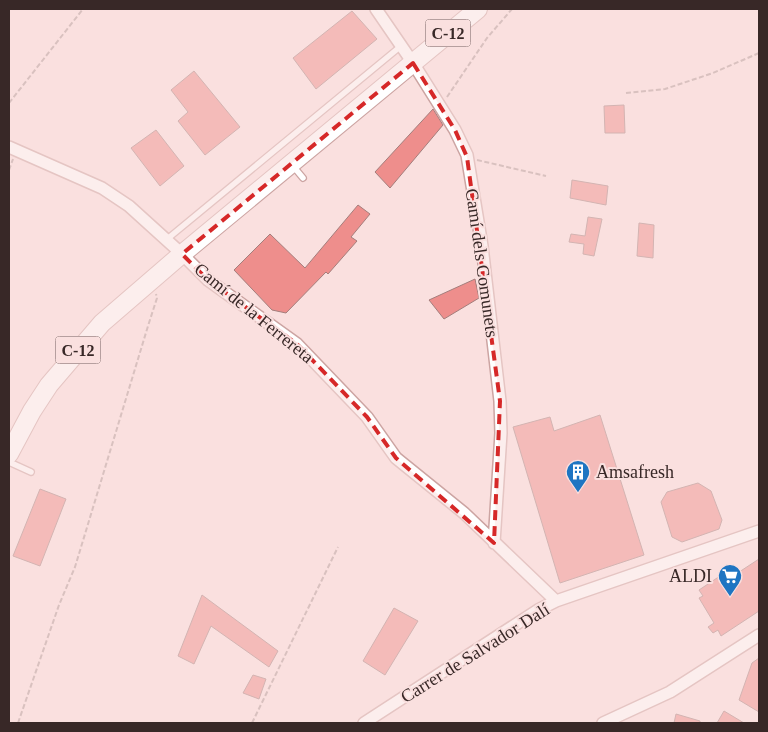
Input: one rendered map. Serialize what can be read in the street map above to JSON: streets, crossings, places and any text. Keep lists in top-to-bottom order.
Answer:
{
  "streets": {
    "main road": ["C-12"],
    "street": ["Camí dels Comunets", "Camí de la Ferrereta", "Carrer de Salvador Dalí"]
  },
  "crossings": [
    ["C-12", "Camí dels Comunets"],
    ["C-12", "Camí de la Ferrereta"],
    ["Camí dels Comunets", "Camí de la Ferrereta"],
    ["Camí de la Ferrereta", "Carrer de Salvador Dalí"]
  ],
  "places": {
    "building": ["Amsafresh"],
    "supermarket": ["ALDI"]
  }
}
